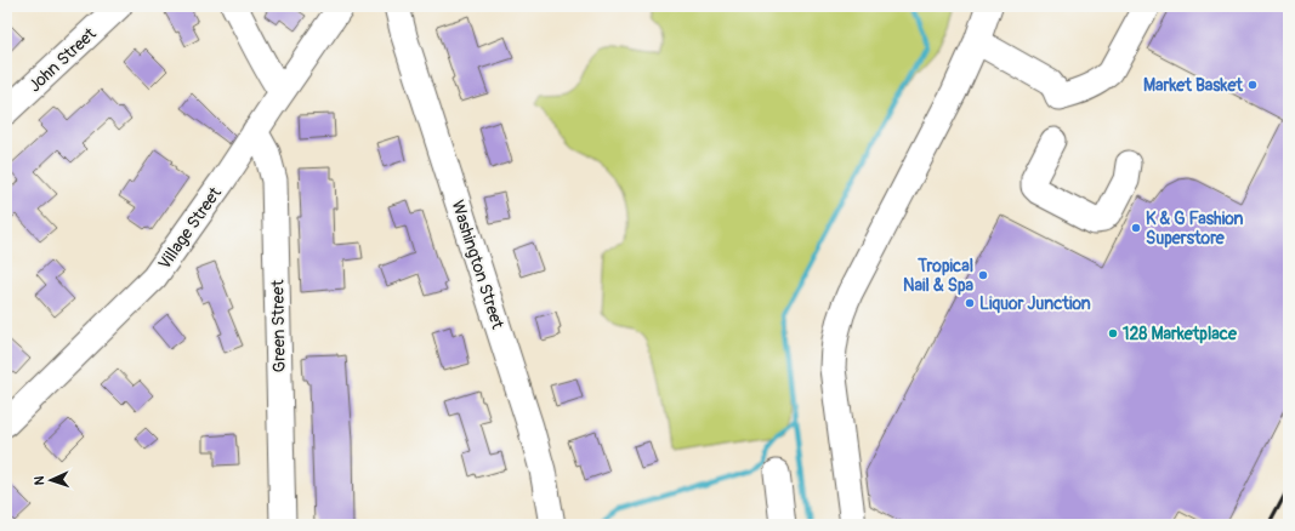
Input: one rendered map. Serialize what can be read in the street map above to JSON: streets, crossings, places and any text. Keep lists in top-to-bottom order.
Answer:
{
  "streets": {
    "street": [
      "John Street",
      "Village Street",
      "Washington Street",
      "Green Street"
    ]
  },
  "crossings": [
    ["Village Street", "Green Street"]
  ],
  "places": [
    "Market Basket",
    "K & G Fashion Superstore",
    "Tropical Nail & Spa",
    "Liquor Junction",
    "128 Marketplace"
  ],
  "north": "left"
}
